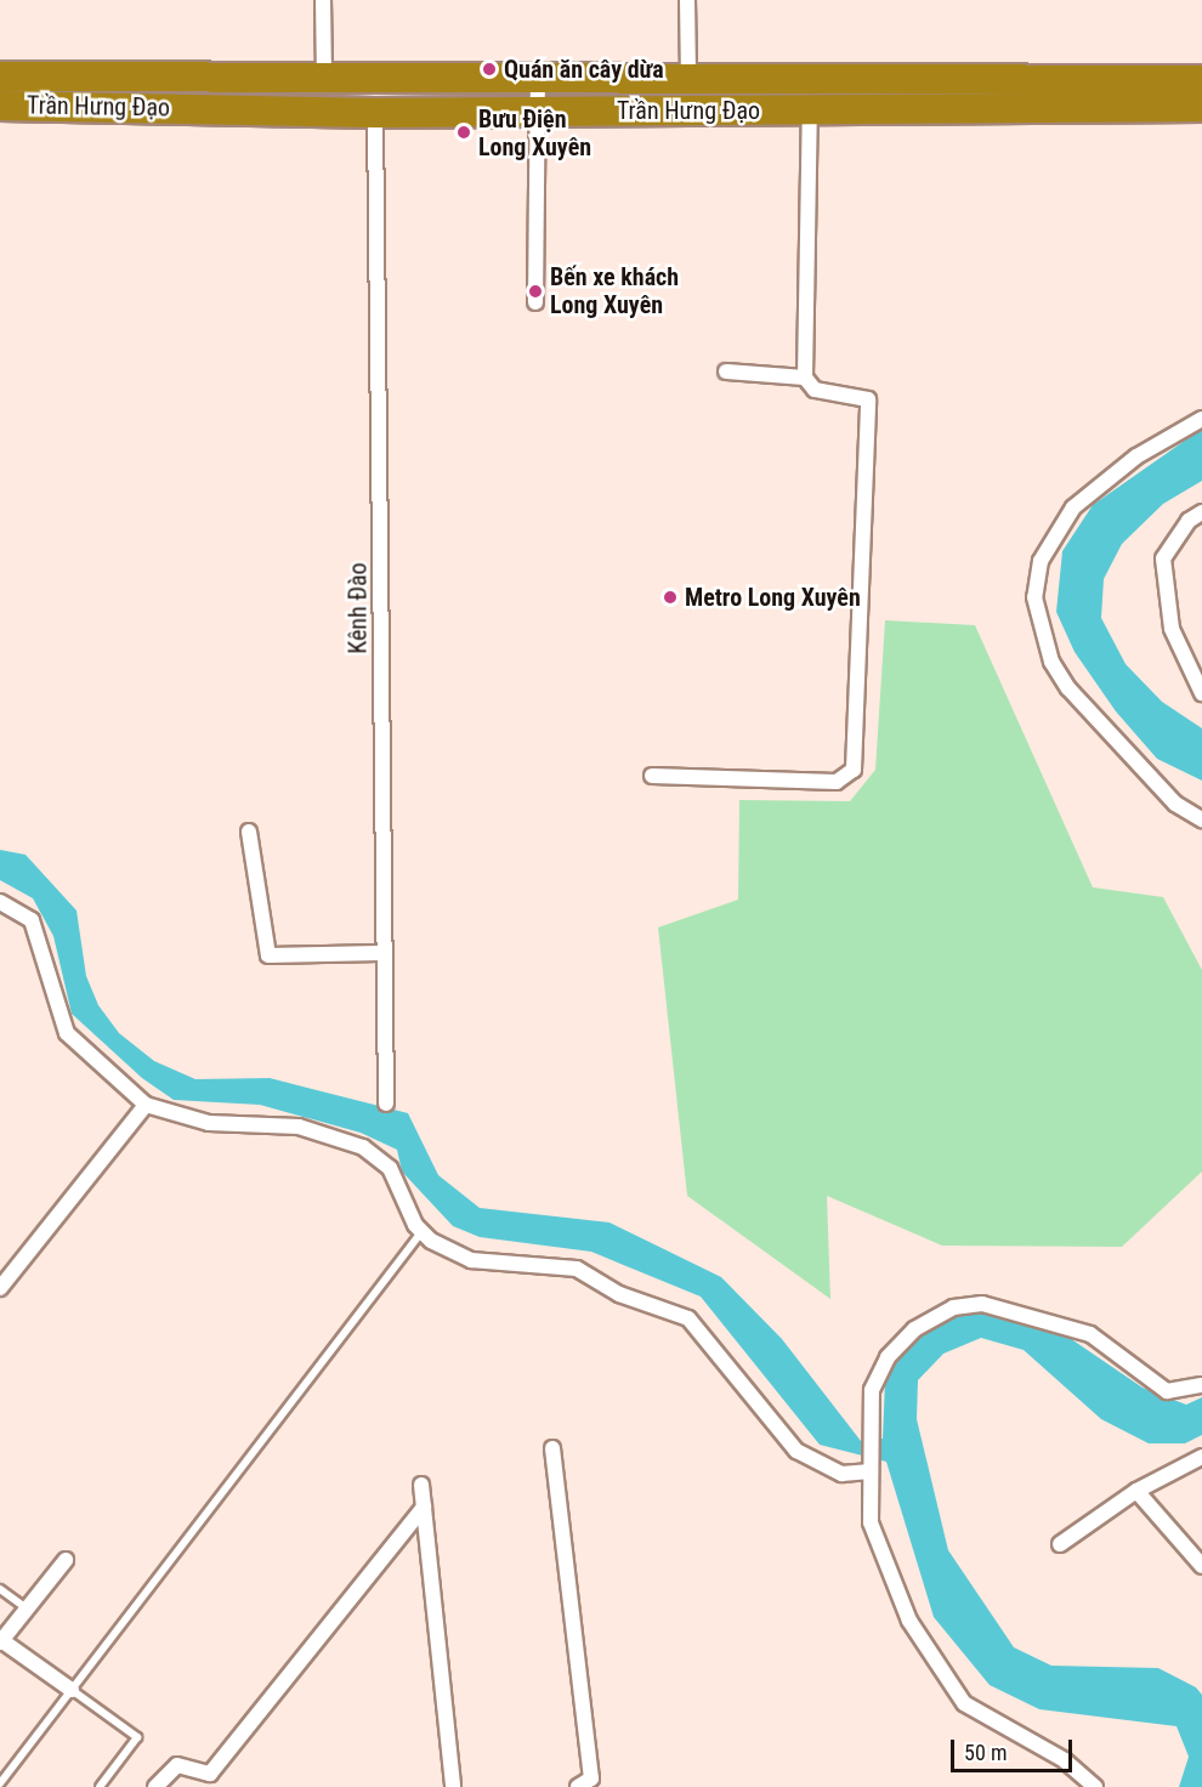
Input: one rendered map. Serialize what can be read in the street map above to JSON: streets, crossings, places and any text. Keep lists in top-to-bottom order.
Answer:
{
  "streets": {
    "highway": ["Trần Hưng Đạo"],
    "street": ["Kênh Đào"]
  },
  "crossings": [
    ["Trần Hưng Đạo", "Kênh Đào"]
  ],
  "places": [
    "Quán ăn cây dừa",
    "Bưu Điện Long Xuyên",
    "Bến xe khách Long Xuyên",
    "Metro Long Xuyên"
  ],
  "scale_bar": "50 m"
}
